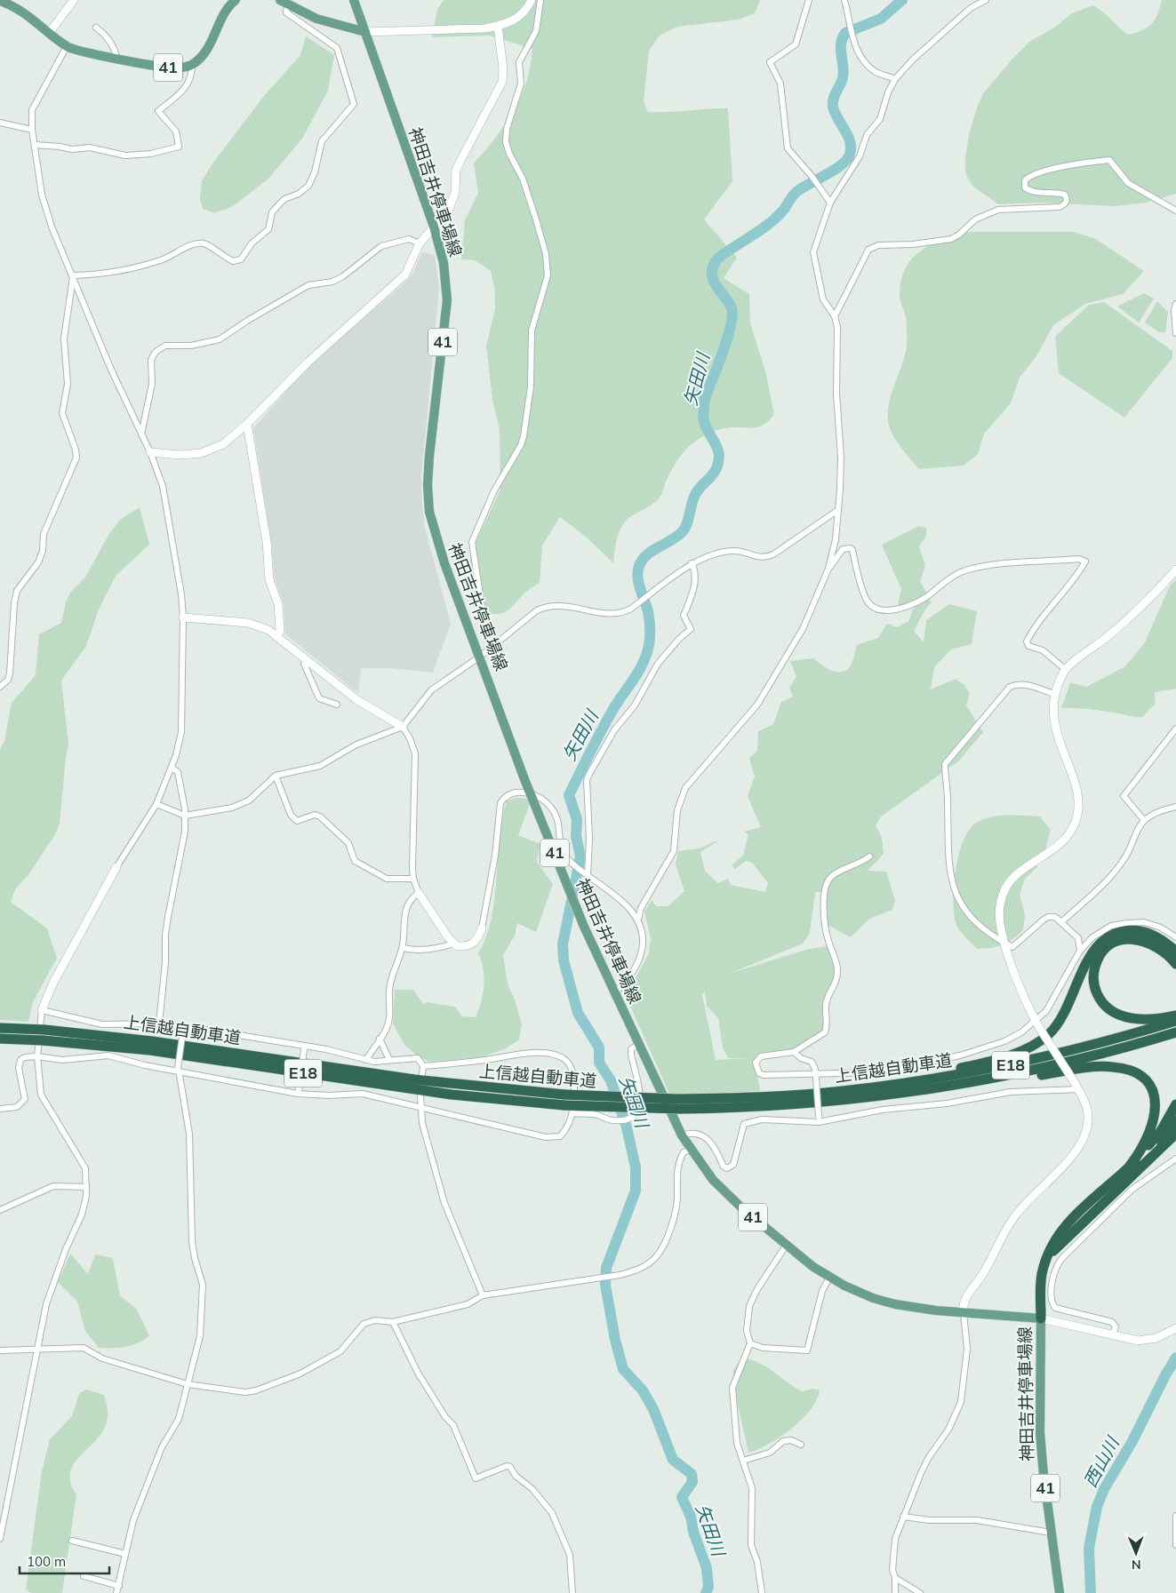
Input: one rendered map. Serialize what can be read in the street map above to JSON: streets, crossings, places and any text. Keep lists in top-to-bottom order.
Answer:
{
  "streets": {
    "highway": ["上信越自動車道", "E18"],
    "main road": ["41", "神田吉井停車場線"]
  },
  "water": ["矢田川", "西山川"],
  "scale_bar": "100 m",
  "north": "bottom"
}
